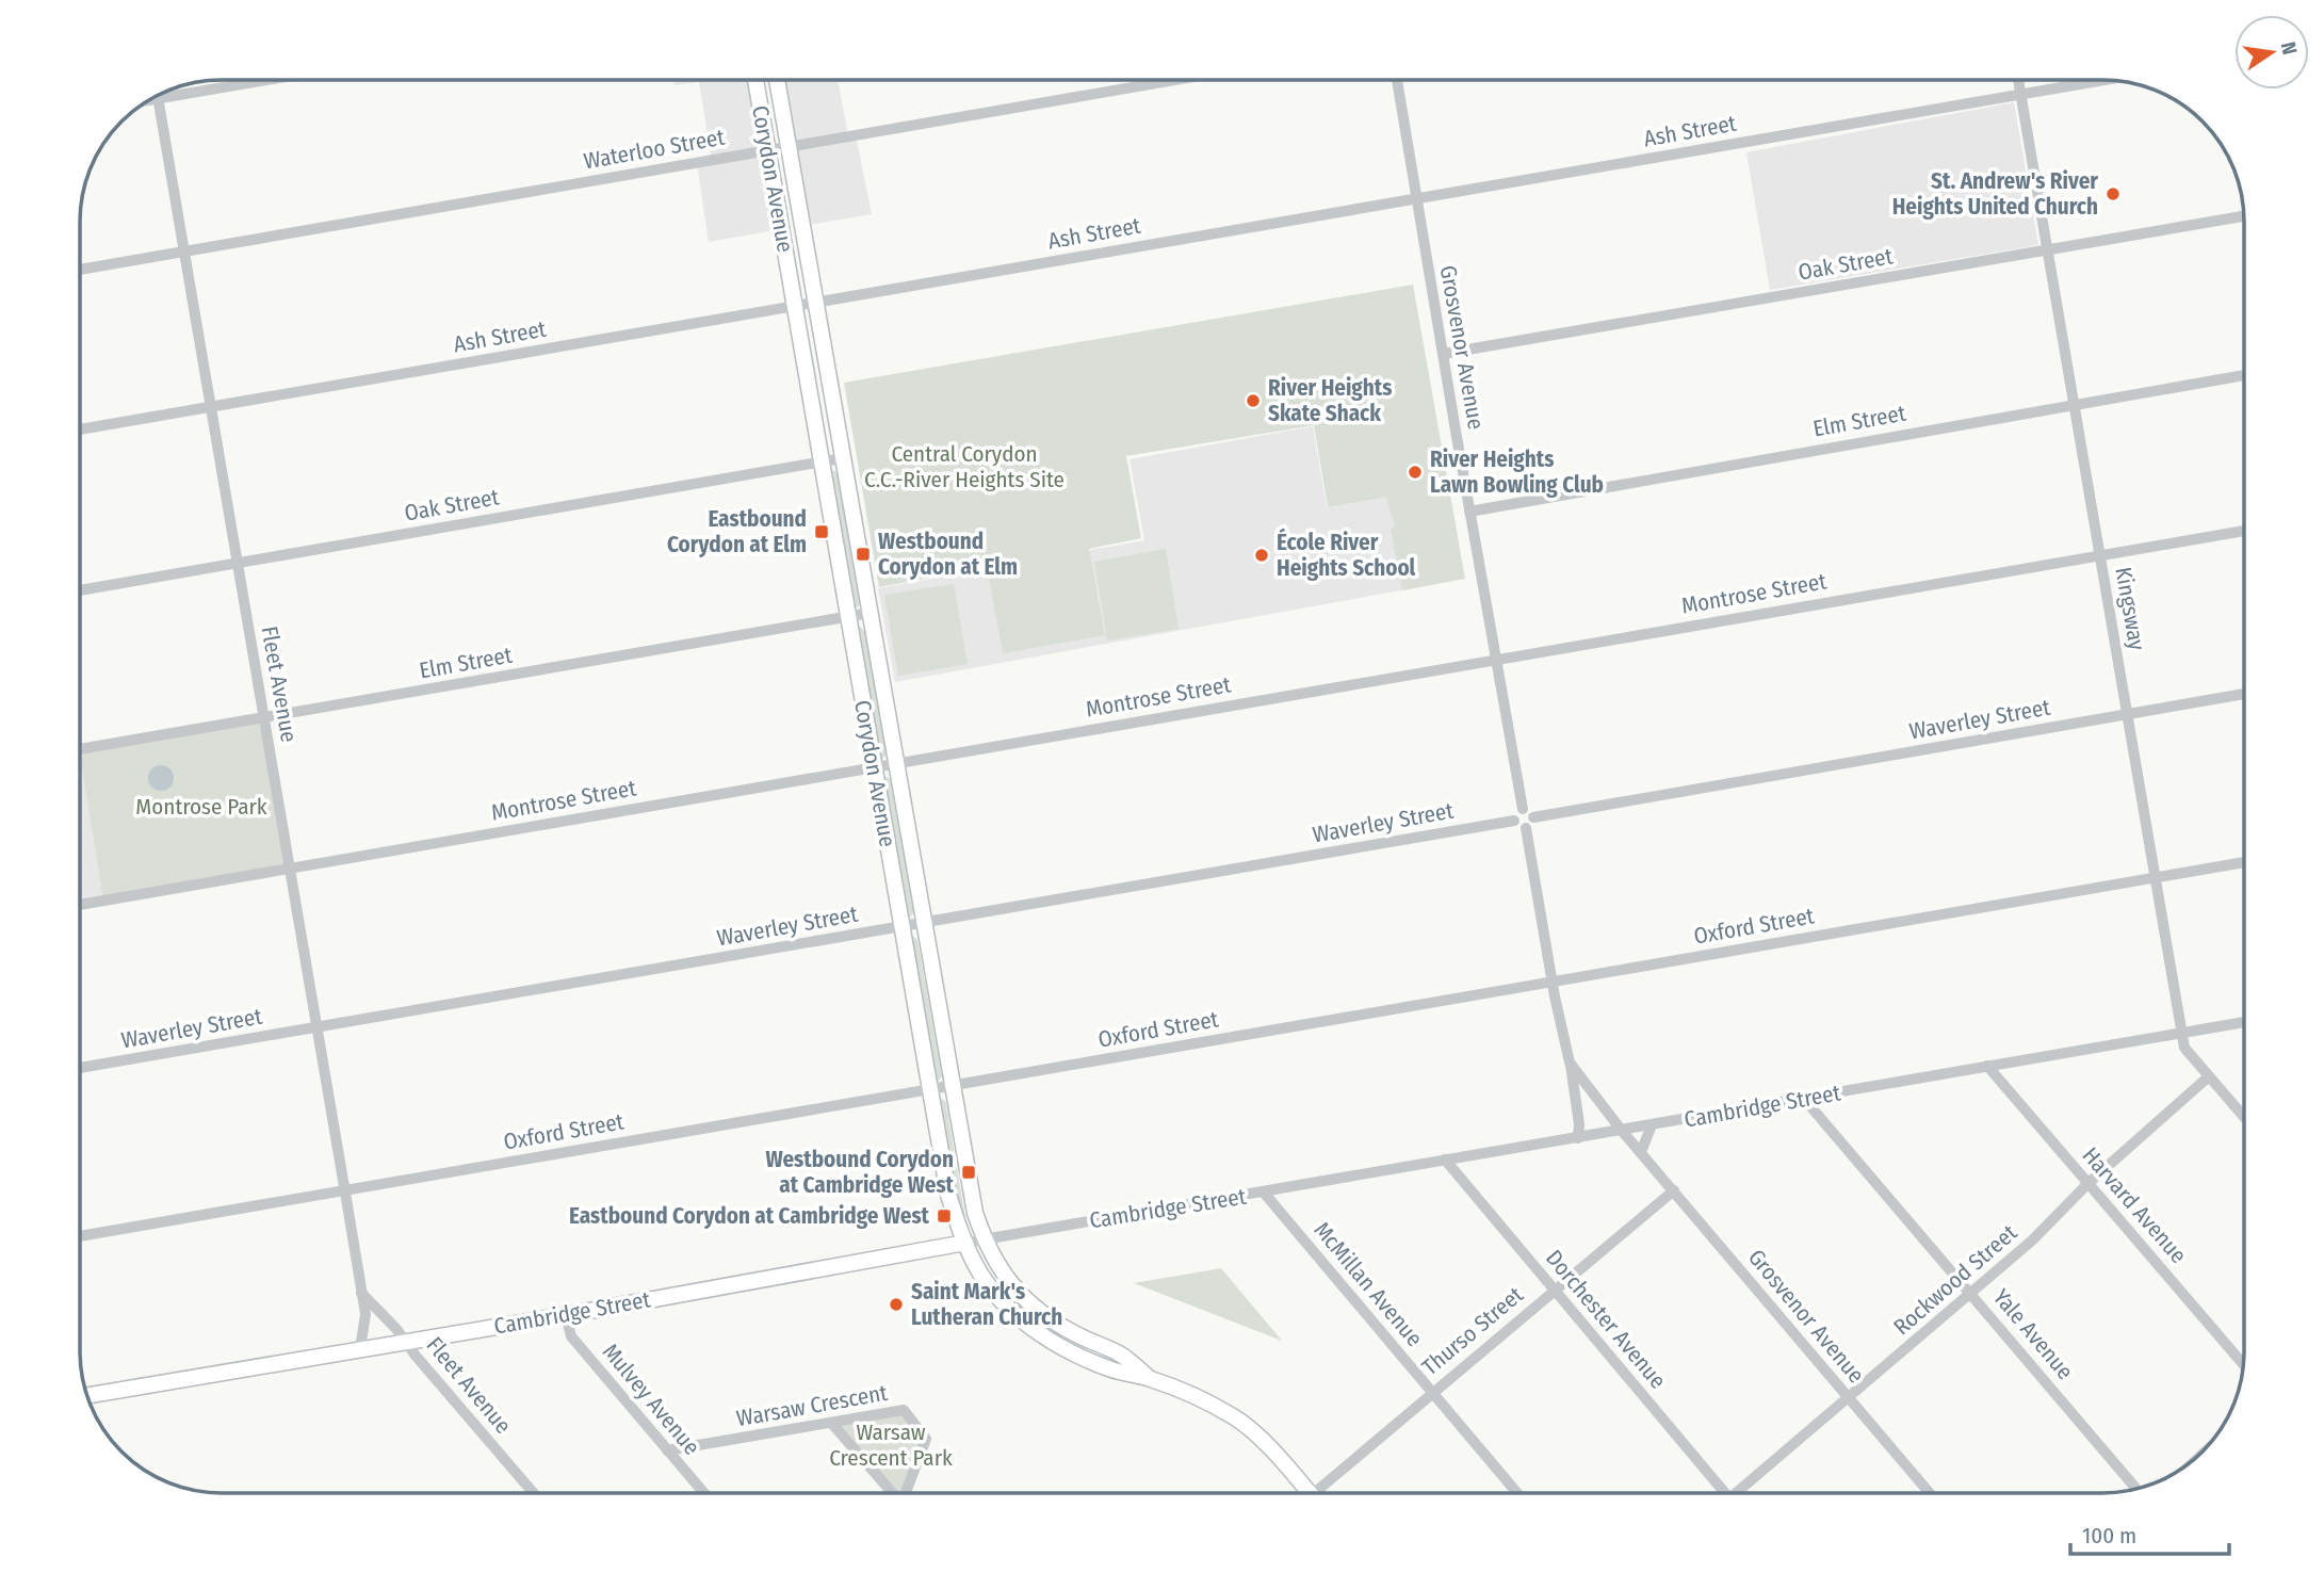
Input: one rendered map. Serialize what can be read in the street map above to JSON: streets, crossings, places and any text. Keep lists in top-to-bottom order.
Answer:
{
  "streets": {
    "main road": ["Corydon Avenue", "Cambridge Street"],
    "street": [
      "Ash Street",
      "Waterloo Street",
      "Oak Street",
      "Grosvenor Avenue",
      "Elm Street",
      "Montrose Street",
      "Kingsway",
      "Fleet Avenue",
      "Waverley Street",
      "Oxford Street",
      "Harvard Avenue",
      "Rockwood Street",
      "McMillan Avenue",
      "Dorchester Avenue",
      "Thurso Street",
      "Yale Avenue",
      "Mulvey Avenue",
      "Warsaw Crescent"
    ]
  },
  "crossings": [
    ["Ash Street", "Corydon Avenue"],
    ["Ash Street", "Grosvenor Avenue"],
    ["Ash Street", "Kingsway"],
    ["Ash Street", "Fleet Avenue"],
    ["Waterloo Street", "Corydon Avenue"],
    ["Waterloo Street", "Fleet Avenue"],
    ["Corydon Avenue", "Oak Street"],
    ["Corydon Avenue", "Elm Street"],
    ["Corydon Avenue", "Montrose Street"],
    ["Corydon Avenue", "Waverley Street"],
    ["Corydon Avenue", "Oxford Street"],
    ["Corydon Avenue", "Cambridge Street"],
    ["Oak Street", "Grosvenor Avenue"],
    ["Oak Street", "Kingsway"],
    ["Oak Street", "Fleet Avenue"],
    ["Grosvenor Avenue", "Elm Street"],
    ["Grosvenor Avenue", "Montrose Street"],
    ["Grosvenor Avenue", "Waverley Street"],
    ["Grosvenor Avenue", "Oxford Street"],
    ["Grosvenor Avenue", "Cambridge Street"],
    ["Grosvenor Avenue", "Rockwood Street"],
    ["Grosvenor Avenue", "Thurso Street"],
    ["Elm Street", "Kingsway"],
    ["Elm Street", "Fleet Avenue"],
    ["Montrose Street", "Kingsway"],
    ["Montrose Street", "Fleet Avenue"],
    ["Kingsway", "Waverley Street"],
    ["Kingsway", "Oxford Street"],
    ["Kingsway", "Cambridge Street"],
    ["Kingsway", "Rockwood Street"],
    ["Fleet Avenue", "Waverley Street"],
    ["Fleet Avenue", "Oxford Street"],
    ["Fleet Avenue", "Cambridge Street"],
    ["Cambridge Street", "Harvard Avenue"],
    ["Cambridge Street", "McMillan Avenue"],
    ["Cambridge Street", "Dorchester Avenue"],
    ["Cambridge Street", "Yale Avenue"],
    ["Cambridge Street", "Mulvey Avenue"],
    ["Harvard Avenue", "Rockwood Street"],
    ["Rockwood Street", "Yale Avenue"],
    ["McMillan Avenue", "Thurso Street"],
    ["Dorchester Avenue", "Thurso Street"],
    ["Mulvey Avenue", "Warsaw Crescent"]
  ],
  "parks": ["Central Corydon C.C.-River Heights Site", "Montrose Park", "Warsaw Crescent Park"],
  "places": {
    "other": [
      "St. Andrew's River Heights United Church",
      "River Heights Skate Shack",
      "River Heights Lawn Bowling Club",
      "École River Heights School",
      "Saint Mark's Lutheran Church"
    ],
    "transit": [
      "Eastbound Corydon at Elm",
      "Westbound Corydon at Elm",
      "Westbound Corydon at Cambridge West",
      "Eastbound Corydon at Cambridge West"
    ]
  },
  "scale_bar": "100 m",
  "north": "right"
}
